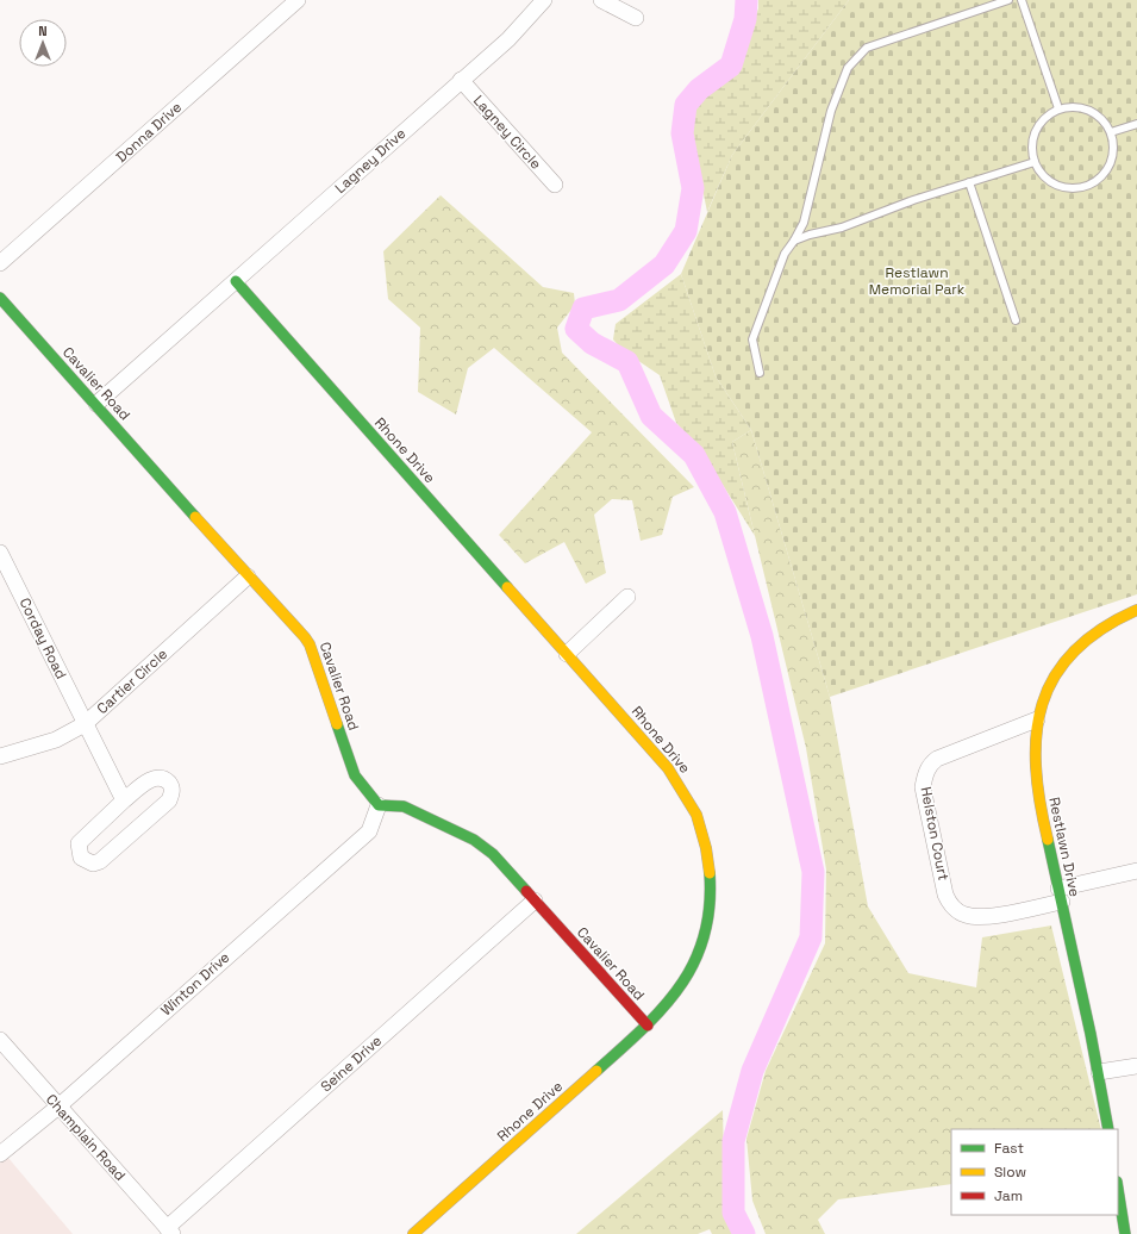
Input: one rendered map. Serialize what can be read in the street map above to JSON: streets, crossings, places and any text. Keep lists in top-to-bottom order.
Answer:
{
  "streets": {
    "street": [
      "Donna Drive",
      "Lagney Circle",
      "Lagney Drive",
      "Cavalier Road",
      "Rhone Drive",
      "Corday Road",
      "Cartier Circle",
      "Helston Court",
      "Restlawn Drive",
      "Winton Drive",
      "Seine Drive",
      "Champlain Road"
    ]
  },
  "crossings": [
    ["Lagney Circle", "Lagney Drive"],
    ["Lagney Drive", "Cavalier Road"],
    ["Lagney Drive", "Rhone Drive"],
    ["Cavalier Road", "Rhone Drive"],
    ["Cavalier Road", "Cartier Circle"],
    ["Cavalier Road", "Winton Drive"],
    ["Cavalier Road", "Seine Drive"],
    ["Corday Road", "Cartier Circle"],
    ["Helston Court", "Restlawn Drive"],
    ["Winton Drive", "Champlain Road"],
    ["Seine Drive", "Champlain Road"]
  ],
  "parks": ["Restlawn Memorial Park"],
  "legend": ["Fast", "Slow", "Jam"],
  "north": "top"
}
